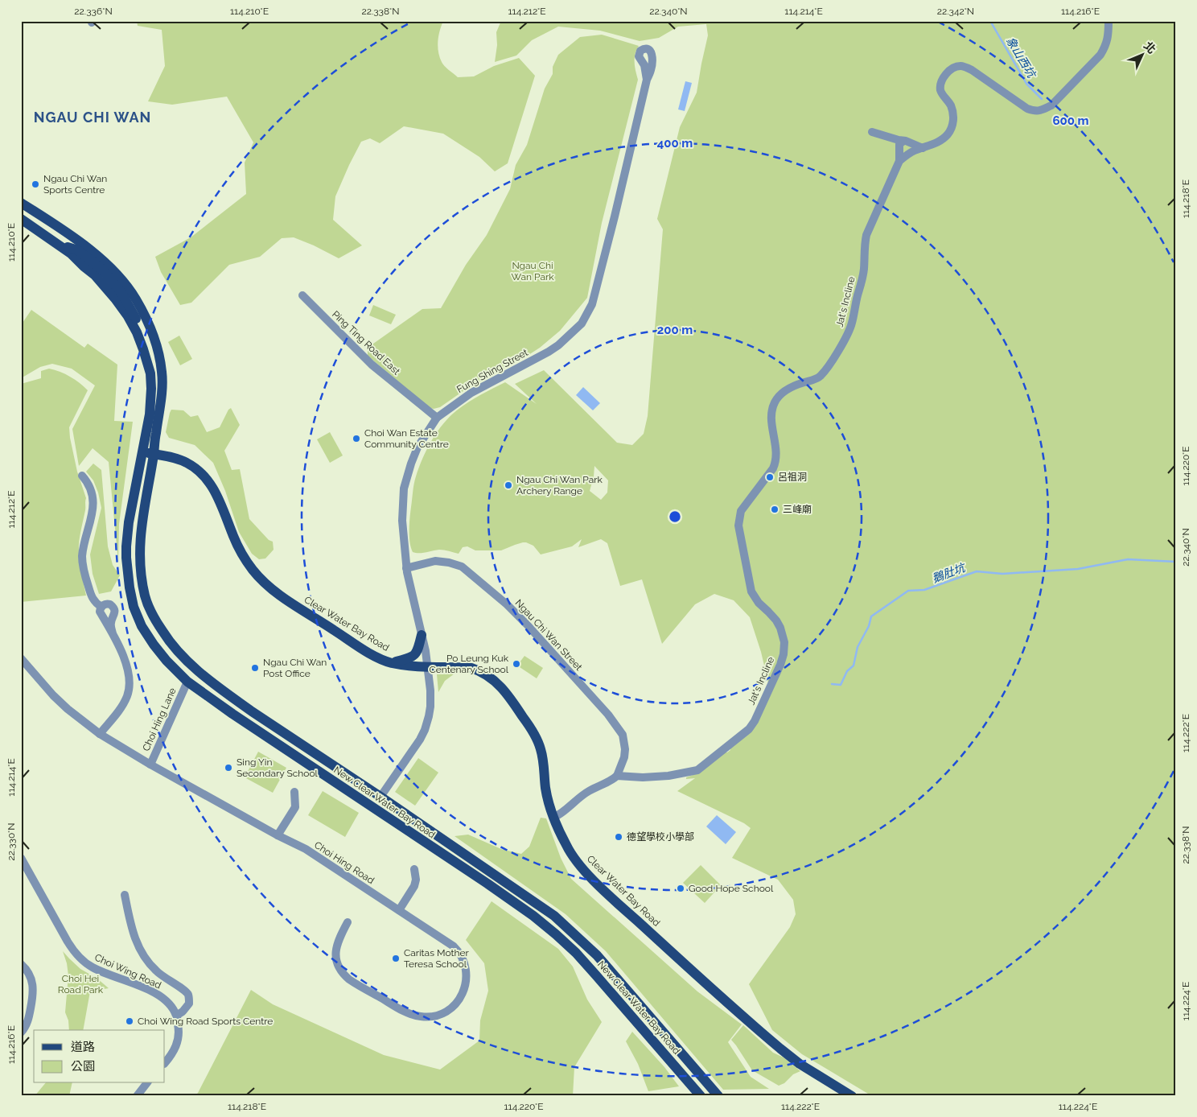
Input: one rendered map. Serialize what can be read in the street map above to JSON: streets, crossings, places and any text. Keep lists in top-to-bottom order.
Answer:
{
  "streets": {
    "main road": ["Clear Water Bay Road", "New Clear Water Bay Road"],
    "street": [
      "Jat's Incline",
      "Ping Ting Road East",
      "Fung Shing Street",
      "Ngau Chi Wan Street",
      "Choi Hing Lane",
      "Choi Hing Road",
      "Choi Wing Road"
    ]
  },
  "crossings": [
    ["Jat's Incline", "Ngau Chi Wan Street"],
    ["Ping Ting Road East", "Fung Shing Street"],
    ["Fung Shing Street", "Clear Water Bay Road"],
    ["Fung Shing Street", "Ngau Chi Wan Street"],
    ["Fung Shing Street", "New Clear Water Bay Road"],
    ["Clear Water Bay Road", "New Clear Water Bay Road"],
    ["Choi Hing Lane", "New Clear Water Bay Road"],
    ["Choi Hing Lane", "Choi Hing Road"]
  ],
  "districts": ["NGAU CHI WAN"],
  "water": ["象山西坑", "鵝肚坑"],
  "parks": ["Ngau Chi Wan Park", "Choi Hei Road Park"],
  "places": [
    "Ngau Chi Wan Sports Centre",
    "Choi Wan Estate Community Centre",
    "呂祖洞",
    "Ngau Chi Wan Park Archery Range",
    "三峰廟",
    "Po Leung Kuk Centenary School",
    "Ngau Chi Wan Post Office",
    "Sing Yin Secondary School",
    "德望學校小學部",
    "Good Hope School",
    "Caritas Mother Teresa School",
    "Choi Wing Road Sports Centre"
  ],
  "legend": ["道路", "公園"],
  "north": "top right",
  "coordinates": [
    "22.336°N",
    "114.210°E",
    "22.338°N",
    "114.212°E",
    "22.340°N",
    "114.214°E",
    "22.342°N",
    "114.216°E",
    "114.218°E",
    "114.220°E",
    "114.222°E",
    "22.330°N",
    "114.224°E"
  ],
  "rings": ["600 m", "400 m", "200 m"]
}
